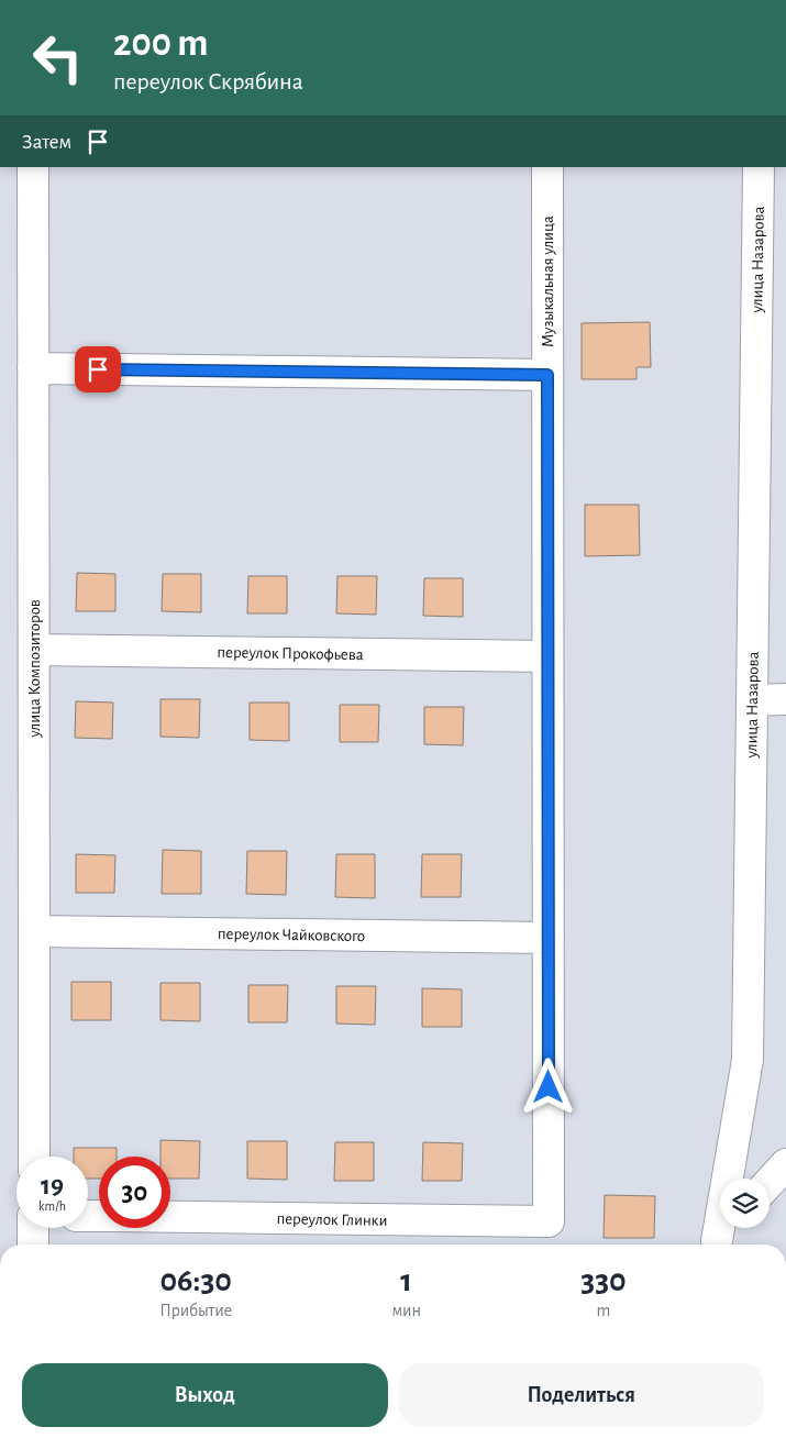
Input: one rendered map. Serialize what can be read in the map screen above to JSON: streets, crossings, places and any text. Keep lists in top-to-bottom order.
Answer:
{
  "streets": {
    "street": [
      "улица Назарова",
      "Музыкальная улица",
      "переулок Прокофьева",
      "улица Композиторов",
      "переулок Чайковского",
      "переулок Глинки"
    ]
  },
  "crossings": [
    ["Музыкальная улица", "переулок Прокофьева"],
    ["Музыкальная улица", "переулок Чайковского"],
    ["Музыкальная улица", "переулок Глинки"],
    ["переулок Прокофьева", "улица Композиторов"],
    ["улица Композиторов", "переулок Чайковского"]
  ],
  "page": {
    "turn": ["200 m", "переулок Скрябина"],
    "then": "Затем",
    "speed": "19 km/h",
    "limit": "30",
    "eta": [
      "06:30",
      "Прибытие",
      "1",
      "мин",
      "330",
      "m"
    ],
    "buttons": ["Выход", "Поделиться"]
  }
}
